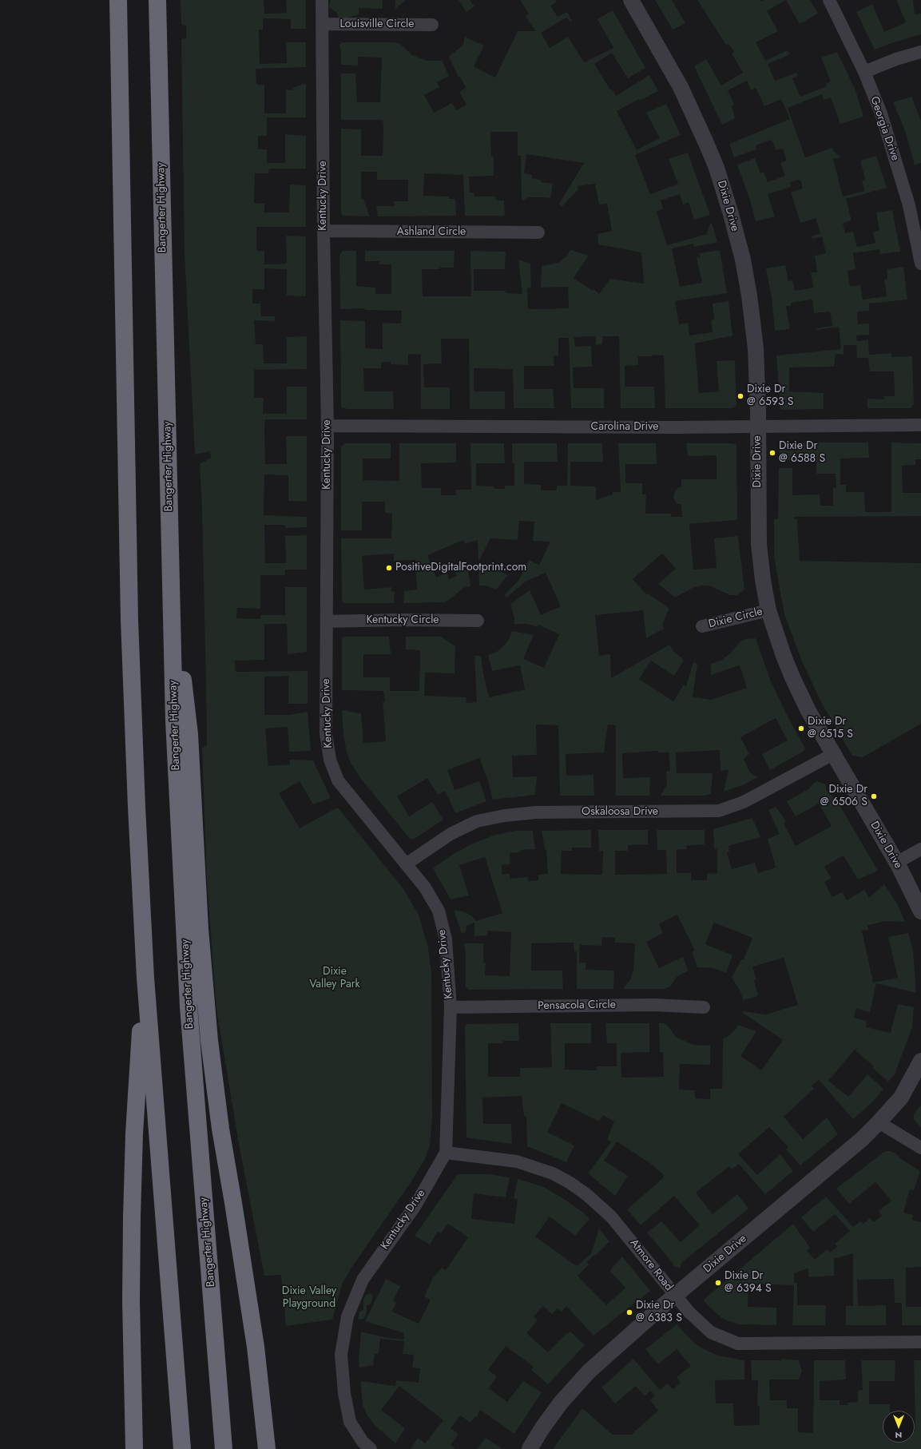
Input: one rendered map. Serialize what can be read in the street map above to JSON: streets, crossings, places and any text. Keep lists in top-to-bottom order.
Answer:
{
  "streets": {
    "highway": ["Bangerter Highway"],
    "street": [
      "Louisville Circle",
      "Georgia Drive",
      "Kentucky Drive",
      "Dixie Drive",
      "Ashland Circle",
      "Carolina Drive",
      "Dixie Circle",
      "Kentucky Circle",
      "Oskaloosa Drive",
      "Pensacola Circle",
      "Atmore Road"
    ]
  },
  "crossings": [
    ["Louisville Circle", "Kentucky Drive"],
    ["Kentucky Drive", "Ashland Circle"],
    ["Kentucky Drive", "Carolina Drive"],
    ["Kentucky Drive", "Kentucky Circle"],
    ["Kentucky Drive", "Oskaloosa Drive"],
    ["Kentucky Drive", "Pensacola Circle"],
    ["Kentucky Drive", "Atmore Road"],
    ["Dixie Drive", "Carolina Drive"],
    ["Dixie Drive", "Dixie Circle"],
    ["Dixie Drive", "Oskaloosa Drive"],
    ["Dixie Drive", "Atmore Road"]
  ],
  "parks": ["Dixie Valley Park", "Dixie Valley Playground"],
  "places": [
    "Dixie Dr @ 6593 S",
    "Dixie Dr @ 6588 S",
    "PositiveDigitalFootprint.com",
    "Dixie Dr @ 6515 S",
    "Dixie Dr @ 6506 S",
    "Dixie Dr @ 6394 S",
    "Dixie Dr @ 6383 S"
  ],
  "north": "bottom"
}
